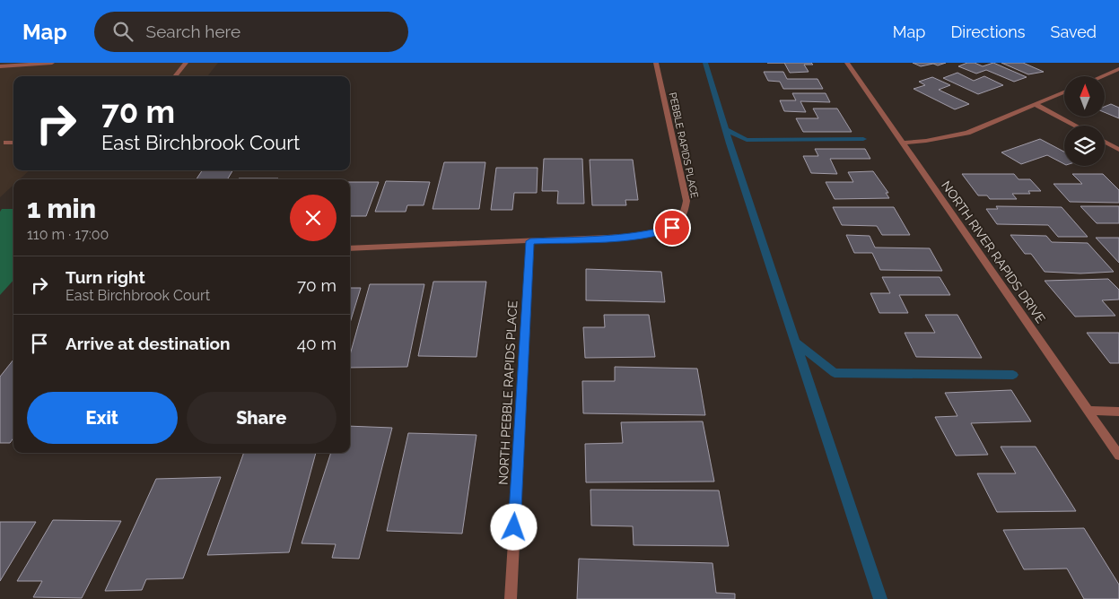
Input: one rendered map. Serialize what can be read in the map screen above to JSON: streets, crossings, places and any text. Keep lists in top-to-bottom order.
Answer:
{
  "streets": {
    "street": ["PEBBLE RAPIDS PLACE", "NORTH RIVER RAPIDS DRIVE", "NORTH PEBBLE RAPIDS PLACE"]
  },
  "crossings": [
    ["PEBBLE RAPIDS PLACE", "NORTH PEBBLE RAPIDS PLACE"]
  ],
  "north": "top",
  "page": {
    "header": "Map",
    "search": "Search here",
    "nav": ["Map", "Directions", "Saved"],
    "turn": ["70 m", "East Birchbrook Court"],
    "heading": ["1 min", "110 m · 17:00"],
    "list": [
      {
        "name": "Turn right",
        "note": "East Birchbrook Court",
        "value": "70 m"
      },
      {
        "name": "Arrive at destination",
        "value": "40 m"
      }
    ],
    "buttons": ["Exit", "Share"]
  }
}
